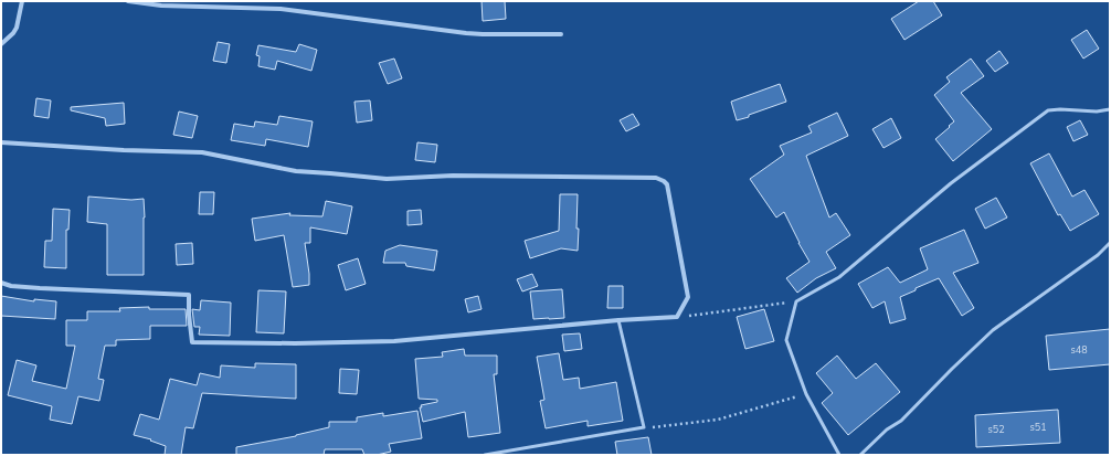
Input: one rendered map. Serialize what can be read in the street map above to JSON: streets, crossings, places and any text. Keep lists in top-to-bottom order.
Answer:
{
  "house_numbers": ["s48", "s51", "s52"]
}
